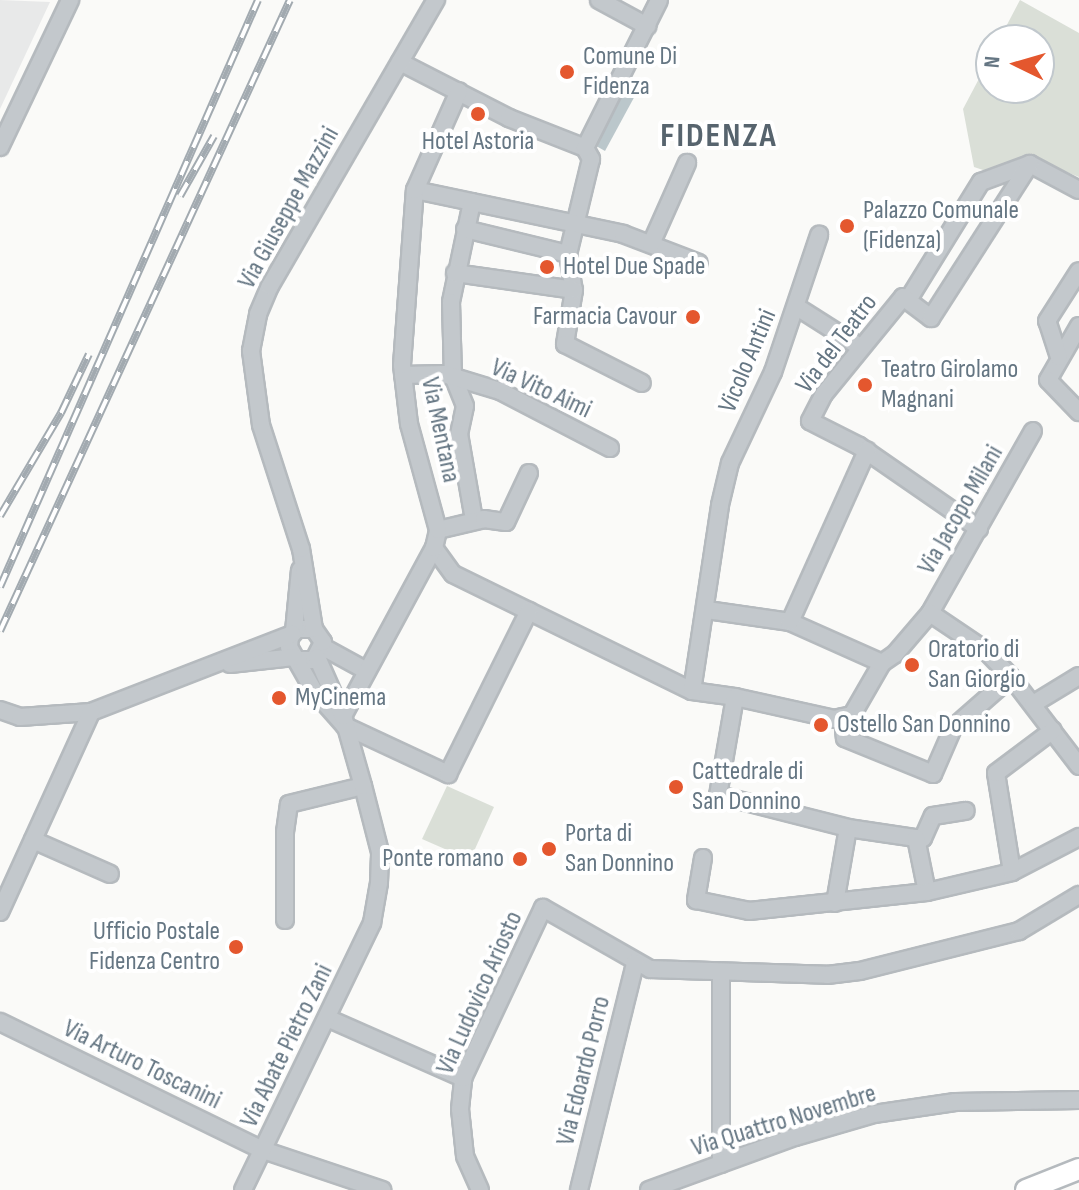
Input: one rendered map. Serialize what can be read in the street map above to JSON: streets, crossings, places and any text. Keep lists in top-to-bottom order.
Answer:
{
  "streets": {
    "street": [
      "Via Giuseppe Mazzini",
      "Via del Teatro",
      "Vicolo Antini",
      "Via Vito Aimi",
      "Via Mentana",
      "Via Jacopo Milani",
      "Via Ludovico Ariosto",
      "Via Abate Pietro Zani",
      "Via Arturo Toscanini",
      "Via Edoardo Porro",
      "Via Quattro Novembre"
    ]
  },
  "crossings": [
    ["Via Vito Aimi", "Via Mentana"],
    ["Via Ludovico Ariosto", "Via Edoardo Porro"],
    ["Via Abate Pietro Zani", "Via Arturo Toscanini"]
  ],
  "districts": ["FIDENZA"],
  "places": [
    "Comune Di Fidenza",
    "Hotel Astoria",
    "Palazzo Comunale (Fidenza)",
    "Hotel Due Spade",
    "Farmacia Cavour",
    "Teatro Girolamo Magnani",
    "Oratorio di San Giorgio",
    "MyCinema",
    "Ostello San Donnino",
    "Cattedrale di San Donnino",
    "Porta di San Donnino",
    "Ponte romano",
    "Ufficio Postale Fidenza Centro"
  ],
  "north": "left"
}
